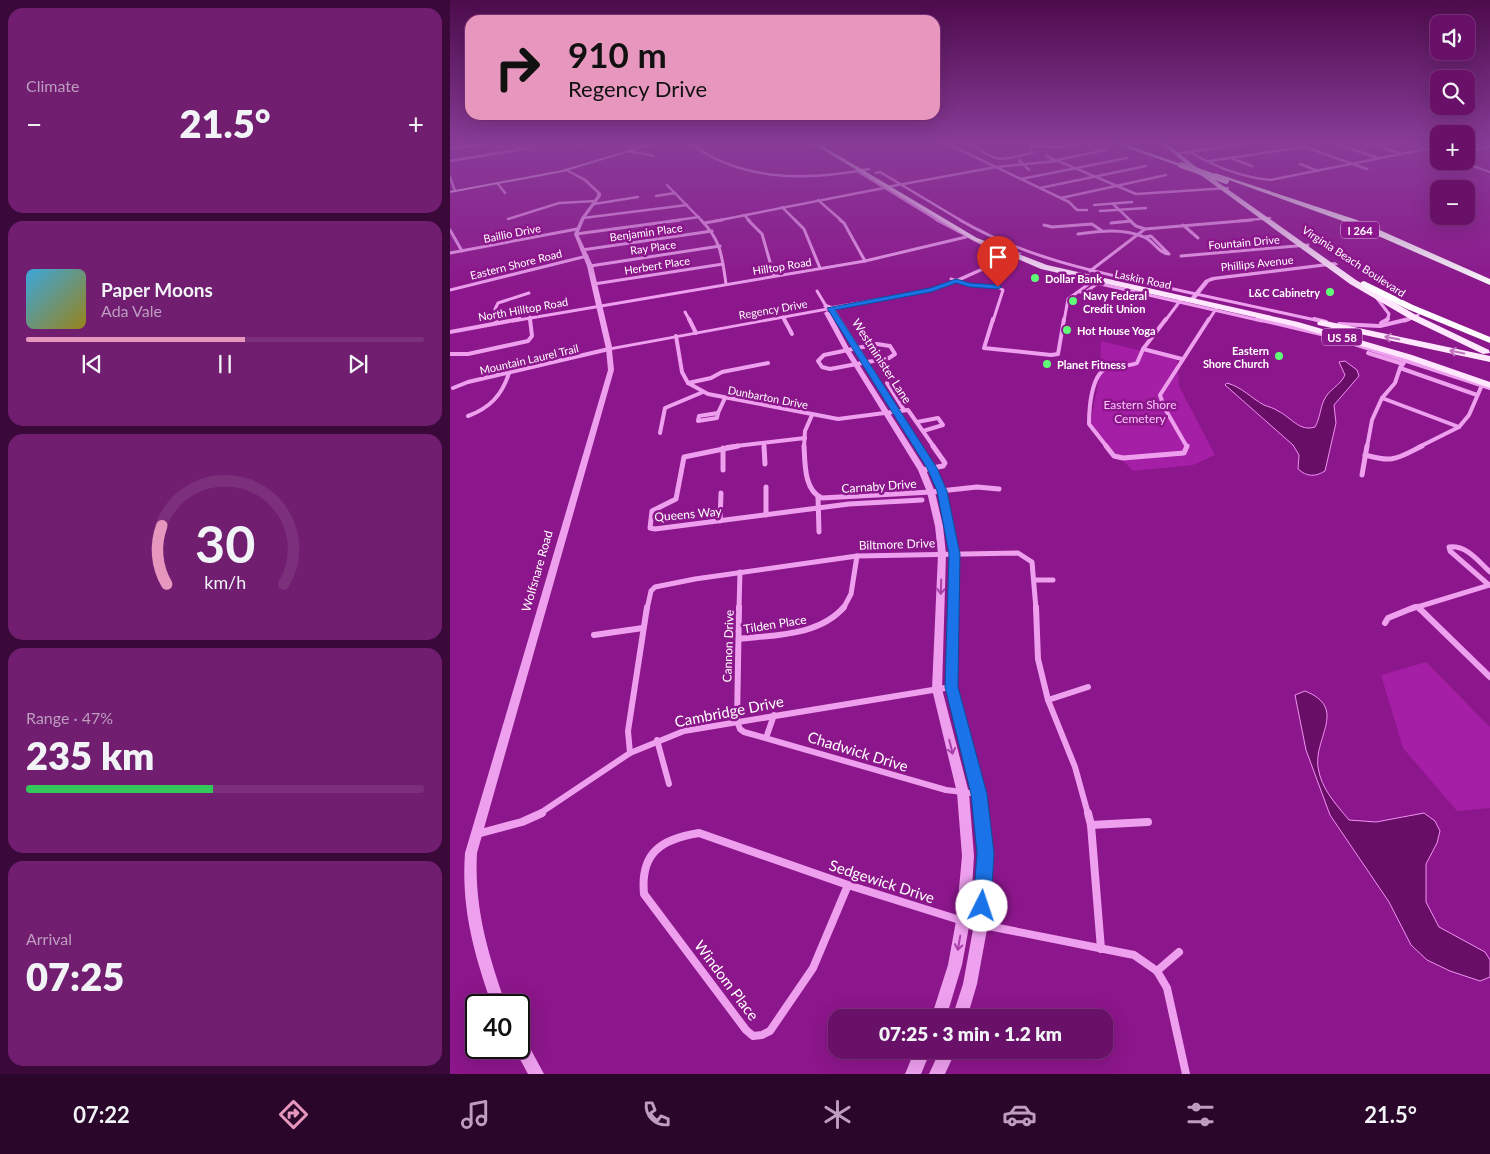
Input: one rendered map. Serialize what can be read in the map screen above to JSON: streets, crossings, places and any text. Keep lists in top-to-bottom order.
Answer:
{
  "streets": {
    "highway": ["I 264"],
    "main road": ["Virginia Beach Boulevard", "Laskin Road", "US 58"],
    "street": [
      "Benjamin Place",
      "Baillio Drive",
      "Fountain Drive",
      "Ray Place",
      "Phillips Avenue",
      "Eastern Shore Road",
      "Herbert Place",
      "Hilltop Road",
      "North Hilltop Road",
      "Regency Drive",
      "Mountain Laurel Trail",
      "Westminister Lane",
      "Dunbarton Drive",
      "Carnaby Drive",
      "Queens Way",
      "Biltmore Drive",
      "Wolfsnare Road",
      "Tilden Place",
      "Cannon Drive",
      "Cambridge Drive",
      "Chadwick Drive",
      "Sedgewick Drive",
      "Windom Place"
    ]
  },
  "crossings": [
    ["Benjamin Place", "Wolfsnare Road"],
    ["Baillio Drive", "Wolfsnare Road"],
    ["Fountain Drive", "Virginia Beach Boulevard"],
    ["Ray Place", "Wolfsnare Road"],
    ["Virginia Beach Boulevard", "Phillips Avenue"],
    ["Virginia Beach Boulevard", "Laskin Road"],
    ["Phillips Avenue", "Laskin Road"],
    ["Eastern Shore Road", "Wolfsnare Road"],
    ["Herbert Place", "Wolfsnare Road"],
    ["Hilltop Road", "Laskin Road"],
    ["Hilltop Road", "North Hilltop Road"],
    ["Hilltop Road", "Wolfsnare Road"],
    ["Laskin Road", "Regency Drive"],
    ["North Hilltop Road", "Wolfsnare Road"],
    ["Regency Drive", "Mountain Laurel Trail"],
    ["Regency Drive", "Westminister Lane"],
    ["Regency Drive", "Wolfsnare Road"],
    ["Mountain Laurel Trail", "Wolfsnare Road"],
    ["Westminister Lane", "Dunbarton Drive"],
    ["Westminister Lane", "Carnaby Drive"],
    ["Westminister Lane", "Biltmore Drive"],
    ["Westminister Lane", "Cambridge Drive"],
    ["Westminister Lane", "Chadwick Drive"],
    ["Westminister Lane", "Sedgewick Drive"],
    ["Biltmore Drive", "Tilden Place"],
    ["Biltmore Drive", "Cannon Drive"],
    ["Biltmore Drive", "Cambridge Drive"],
    ["Biltmore Drive", "Sedgewick Drive"],
    ["Wolfsnare Road", "Cambridge Drive"],
    ["Tilden Place", "Cannon Drive"],
    ["Cannon Drive", "Cambridge Drive"],
    ["Cannon Drive", "Chadwick Drive"],
    ["Cambridge Drive", "Chadwick Drive"],
    ["Sedgewick Drive", "Windom Place"]
  ],
  "parks": ["Eastern Shore Cemetery"],
  "places": [
    "Dollar Bank",
    "L&C Cabinetry",
    "Navy Federal Credit Union",
    "Hot House Yoga",
    "Eastern Shore Church",
    "Planet Fitness"
  ],
  "page": {
    "tile": [
      "Climate",
      ["Range · 47%", "235 km"],
      ["Arrival", "07:25"]
    ],
    "map_buttons": ["+", "−"],
    "turn": ["910 m", "Regency Drive"],
    "heat": ["−", "21.5°", "+"],
    "song": ["Paper Moons", "Ada Vale"],
    "limit": "40",
    "trip": "07:25 · 3 min · 1.2 km",
    "tabs": ["07:22", "21.5°"],
    "gauge": ["30", "km/h"]
  }
}
